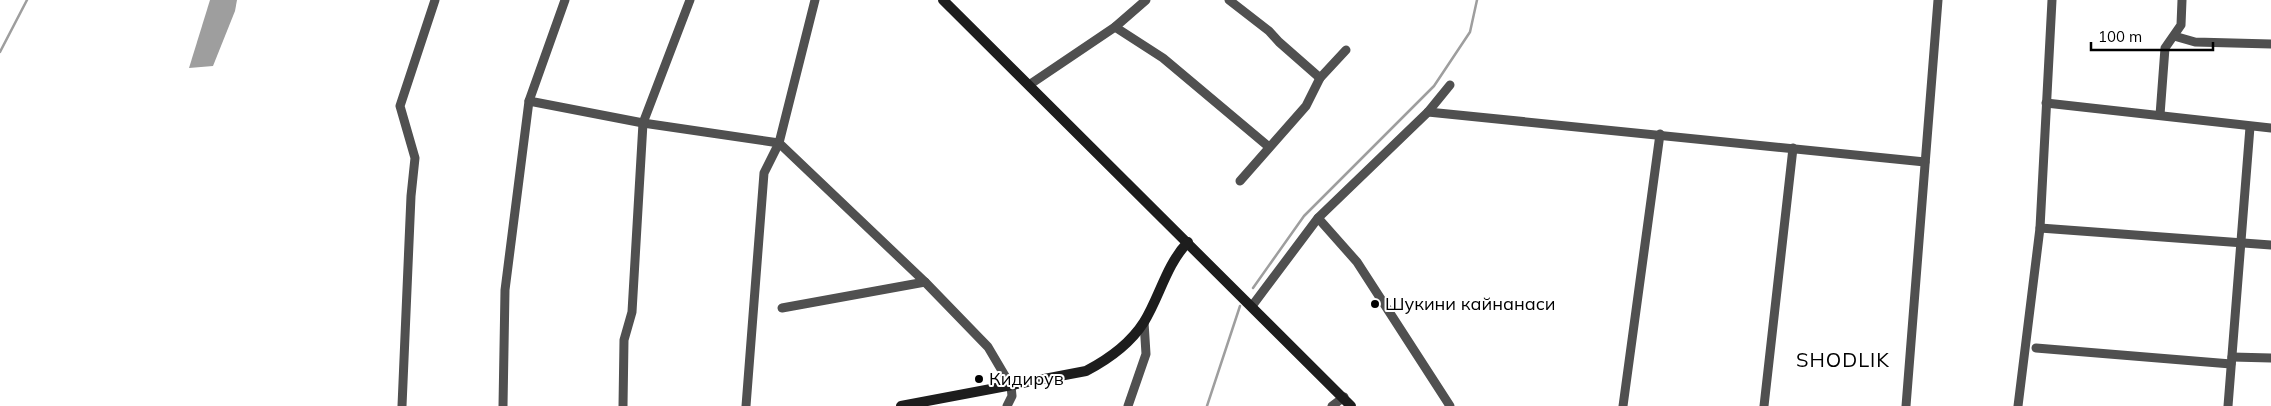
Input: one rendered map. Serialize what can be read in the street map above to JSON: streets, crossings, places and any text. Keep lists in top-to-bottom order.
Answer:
{
  "districts": ["SHODLIK"],
  "places": ["Шукини кайнанаси", "Кидирув"],
  "scale_bar": "100 m"
}
